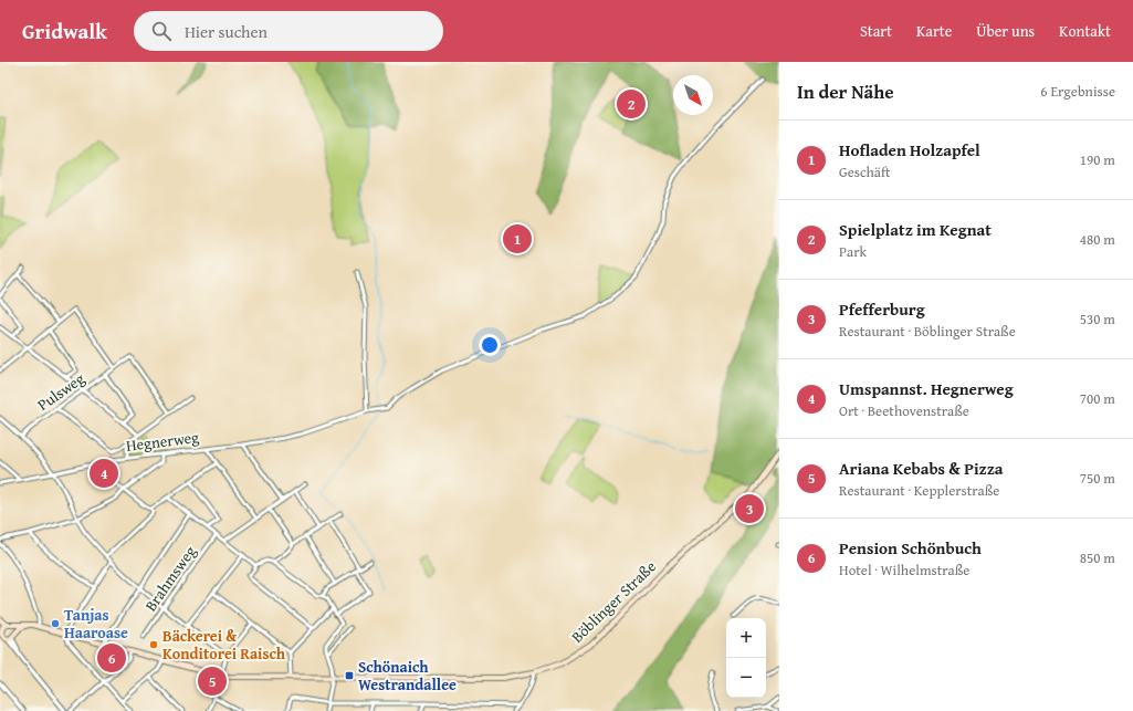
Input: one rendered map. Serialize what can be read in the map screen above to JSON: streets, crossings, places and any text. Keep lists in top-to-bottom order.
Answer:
{
  "streets": {
    "main road": ["Böblinger Straße"],
    "street": ["Pulsweg", "Hegnerweg", "Brahmsweg"]
  },
  "places": {
    "other": ["Tanjas Haaroase", "Bäckerei & Konditorei Raisch"],
    "transit": ["Schönaich Westrandallee"]
  },
  "north": "bottom right",
  "page": {
    "header": "Gridwalk",
    "search": "Hier suchen",
    "nav": [
      "Start",
      "Karte",
      "Über uns",
      "Kontakt"
    ],
    "heading": ["In der Nähe", "6 Ergebnisse"],
    "pins": [
      "2",
      "1",
      "4",
      "3",
      "6",
      "5"
    ],
    "list": [
      {
        "mark": "1",
        "name": "Hofladen Holzapfel",
        "note": "Geschäft",
        "value": "190 m"
      },
      {
        "mark": "2",
        "name": "Spielplatz im Kegnat",
        "note": "Park",
        "value": "480 m"
      },
      {
        "mark": "3",
        "name": "Pfefferburg",
        "note": "Restaurant · Böblinger Straße",
        "value": "530 m"
      },
      {
        "mark": "4",
        "name": "Umspannst. Hegnerweg",
        "note": "Ort · Beethovenstraße",
        "value": "700 m"
      },
      {
        "mark": "5",
        "name": "Ariana Kebabs & Pizza",
        "note": "Restaurant · Kepplerstraße",
        "value": "750 m"
      },
      {
        "mark": "6",
        "name": "Pension Schönbuch",
        "note": "Hotel · Wilhelmstraße",
        "value": "850 m"
      }
    ],
    "map_buttons": ["+", "−"]
  }
}
